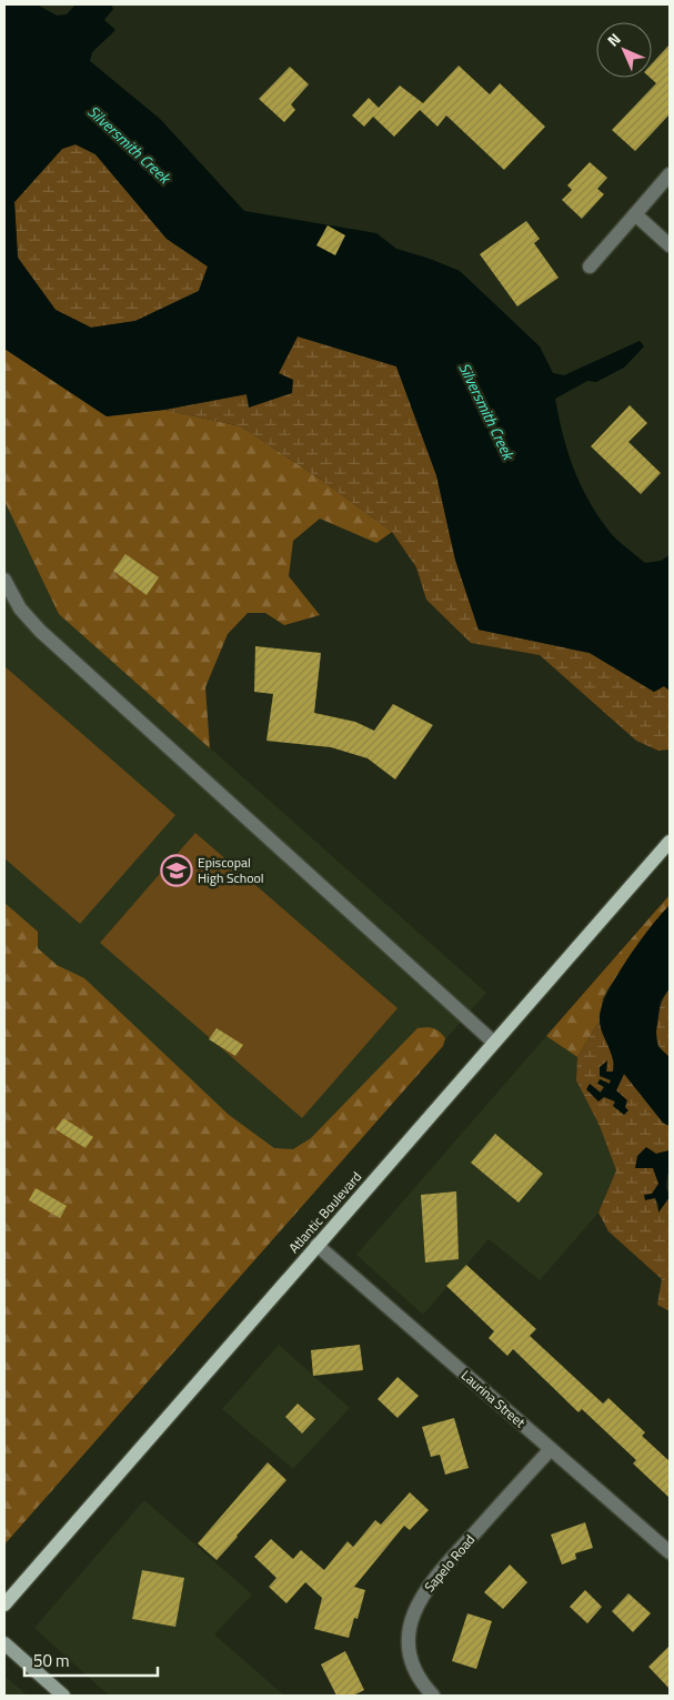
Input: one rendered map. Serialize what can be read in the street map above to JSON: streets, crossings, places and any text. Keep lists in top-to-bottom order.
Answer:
{
  "streets": {
    "main road": ["Atlantic Boulevard"],
    "street": ["Laurina Street", "Sapelo Road"]
  },
  "crossings": [
    ["Atlantic Boulevard", "Laurina Street"],
    ["Laurina Street", "Sapelo Road"]
  ],
  "water": ["Silversmith Creek"],
  "places": {
    "school or university": ["Episcopal High School"]
  },
  "scale_bar": "50 m",
  "north": "top left"
}
